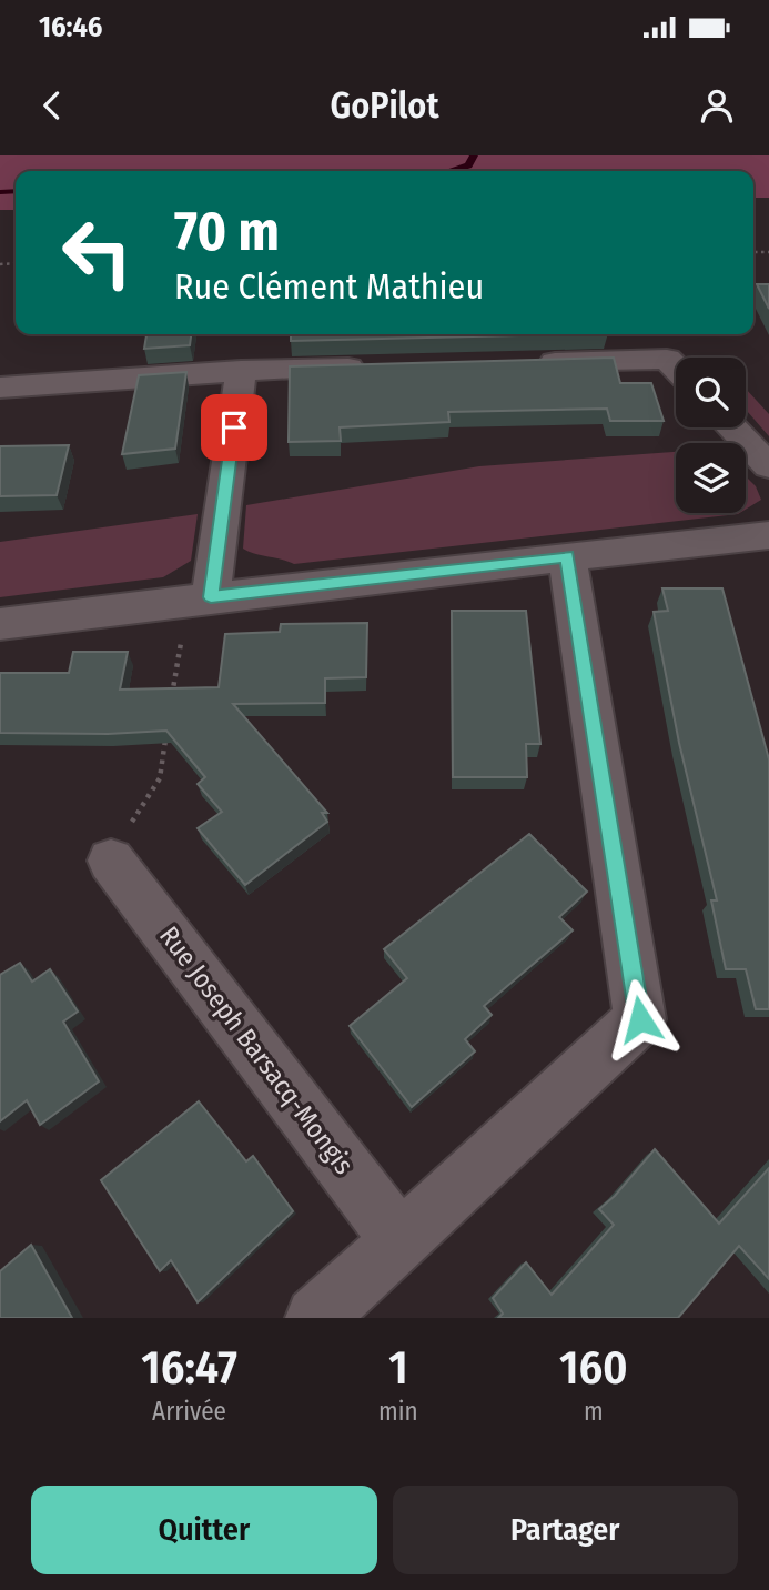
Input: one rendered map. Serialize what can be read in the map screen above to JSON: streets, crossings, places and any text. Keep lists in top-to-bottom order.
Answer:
{
  "streets": {
    "street": ["Rue Joseph Barsacq-Mongis"]
  },
  "page": {
    "status": "16:46",
    "header": "GoPilot",
    "turn": ["70 m", "Rue Clément Mathieu"],
    "eta": [
      "16:47",
      "Arrivée",
      "1",
      "min",
      "160",
      "m"
    ],
    "buttons": ["Quitter", "Partager"]
  }
}
